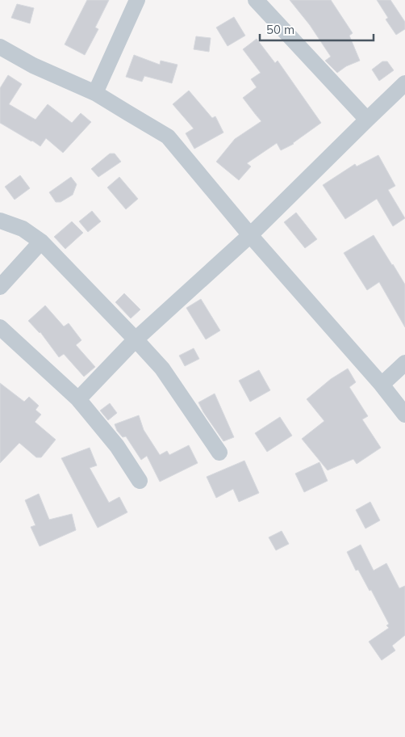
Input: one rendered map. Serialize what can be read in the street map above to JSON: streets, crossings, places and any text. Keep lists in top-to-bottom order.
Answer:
{
  "scale_bar": "50 m"
}
